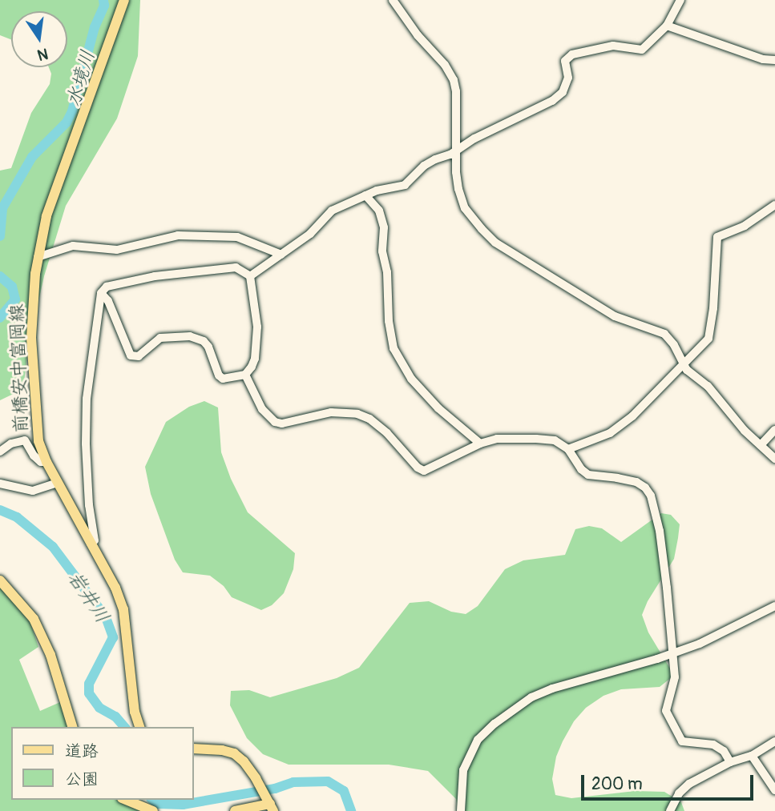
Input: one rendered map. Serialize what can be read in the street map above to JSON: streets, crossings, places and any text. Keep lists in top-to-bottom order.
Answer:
{
  "streets": {
    "main road": ["前橋安中富岡線"]
  },
  "water": ["水境川", "岩井川"],
  "legend": ["道路", "公園"],
  "scale_bar": "200 m",
  "north": "bottom"
}
